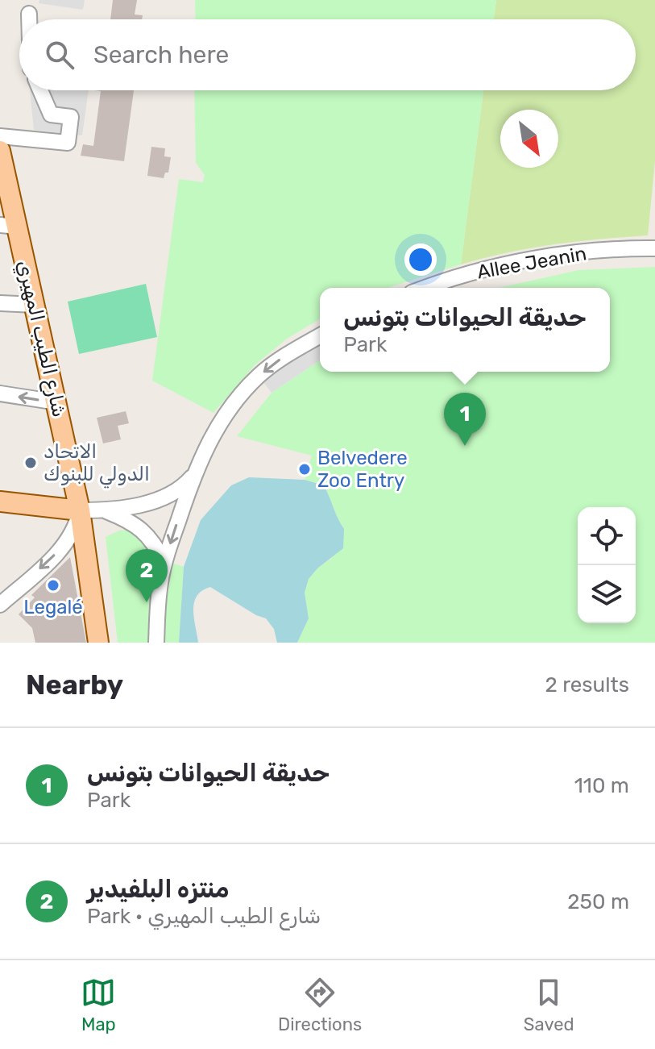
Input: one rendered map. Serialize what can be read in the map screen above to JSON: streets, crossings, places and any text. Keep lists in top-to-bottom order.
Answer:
{
  "streets": {
    "main road": ["شارع الطيب المهيري"],
    "street": ["Allee Jeanin"]
  },
  "places": ["الاتحاد الدولي للبنوك", "Belvedere Zoo Entry", "Legalé"],
  "north": "bottom right",
  "page": {
    "search": "Search here",
    "popup": ["حديقة الحيوانات بتونس", "Park"],
    "pins": ["1", "2"],
    "heading": ["Nearby", "2 results"],
    "list": [
      {
        "mark": "1",
        "name": "حديقة الحيوانات بتونس",
        "note": "Park",
        "value": "110 m"
      },
      {
        "mark": "2",
        "name": "منتزه البلفيدير",
        "note": "Park · شارع الطيب المهيري",
        "value": "250 m"
      }
    ],
    "nav": ["Map", "Directions", "Saved"]
  }
}
